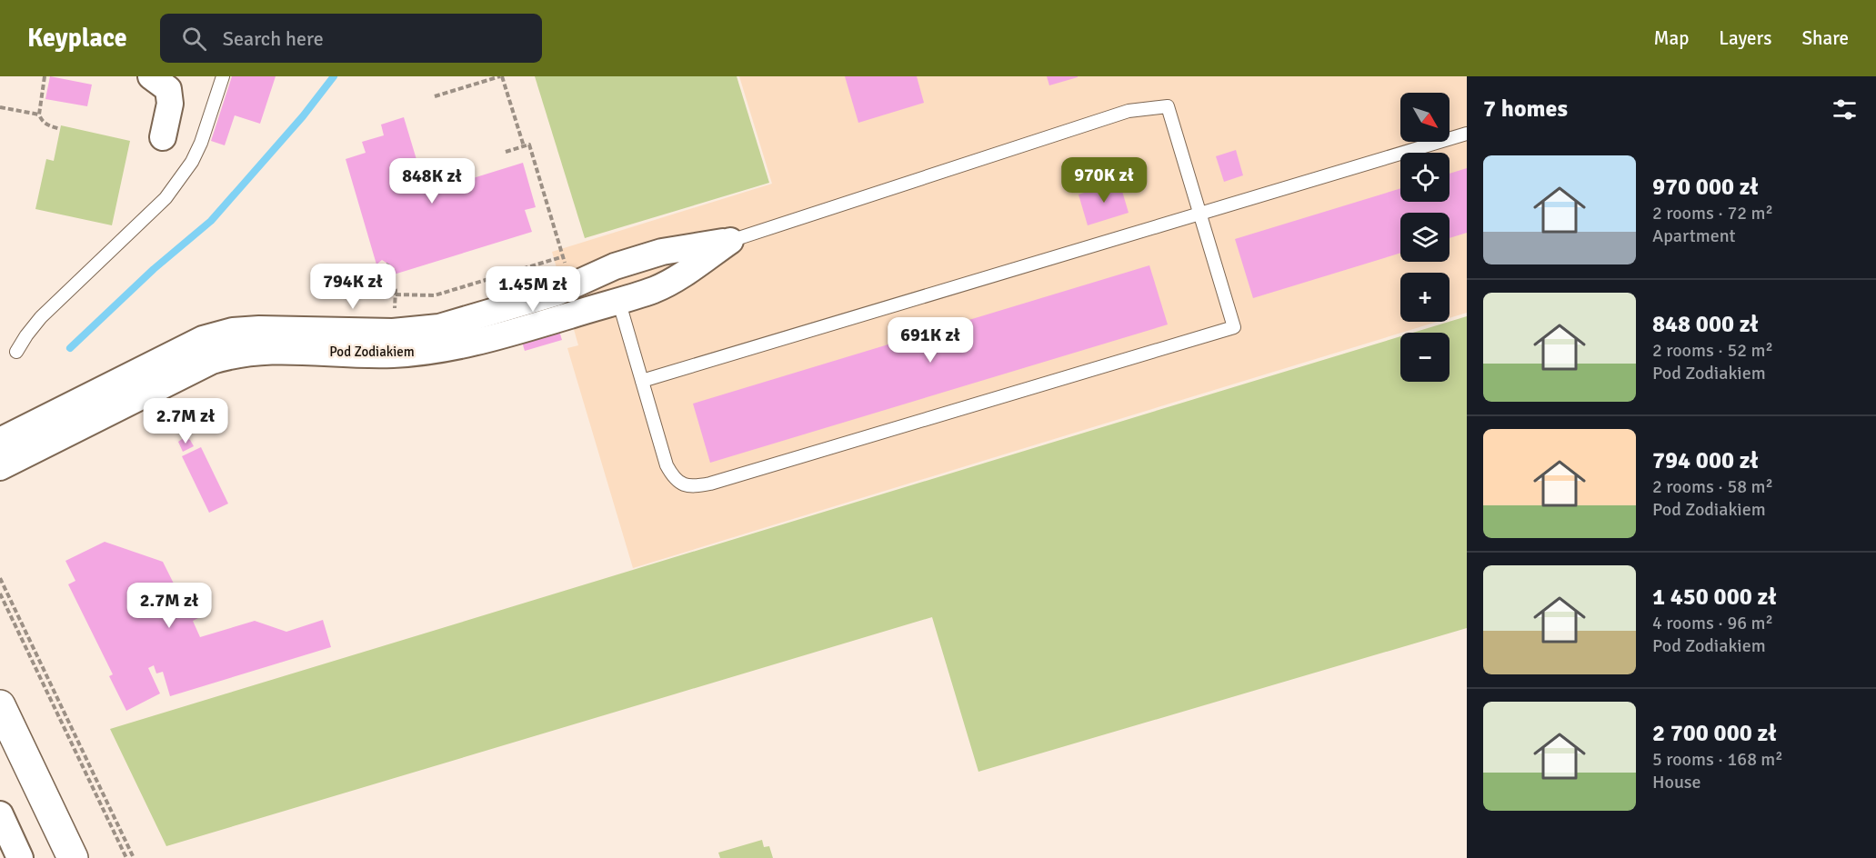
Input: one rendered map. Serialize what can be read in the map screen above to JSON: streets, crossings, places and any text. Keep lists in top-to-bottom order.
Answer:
{
  "streets": {
    "street": ["Pod Zodiakiem"]
  },
  "north": "bottom right",
  "page": {
    "header": "Keyplace",
    "search": "Search here",
    "nav": ["Map", "Layers", "Share"],
    "heading": "7 homes",
    "map_buttons": ["+", "−"],
    "list": [
      {
        "name": "970 000 zł",
        "note": "2 rooms · 72 m² · Apartment"
      },
      {
        "name": "848 000 zł",
        "note": "2 rooms · 52 m² · Pod Zodiakiem"
      },
      {
        "name": "794 000 zł",
        "note": "2 rooms · 58 m² · Pod Zodiakiem"
      },
      {
        "name": "1 450 000 zł",
        "note": "4 rooms · 96 m² · Pod Zodiakiem"
      },
      {
        "name": "2 700 000 zł",
        "note": "5 rooms · 168 m² · House"
      }
    ],
    "price": [
      "970K zł",
      "848K zł",
      "794K zł",
      "1.45M zł",
      "691K zł",
      "2.7M zł",
      "2.7M zł"
    ]
  }
}
